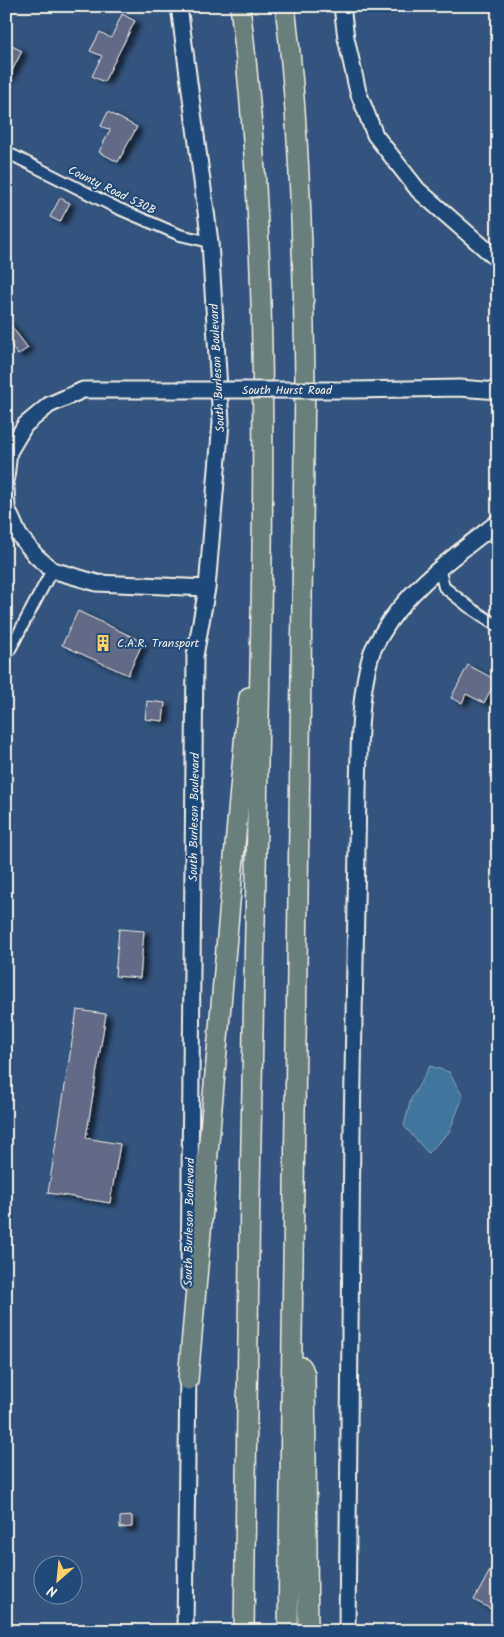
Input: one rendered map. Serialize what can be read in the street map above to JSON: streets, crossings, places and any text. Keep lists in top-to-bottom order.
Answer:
{
  "streets": {
    "main road": ["South Burleson Boulevard", "South Hurst Road"],
    "street": ["County Road 530B"]
  },
  "crossings": [
    ["County Road 530B", "South Burleson Boulevard"]
  ],
  "places": {
    "building": ["C.A.R. Transport"]
  },
  "north": "bottom left"
}
